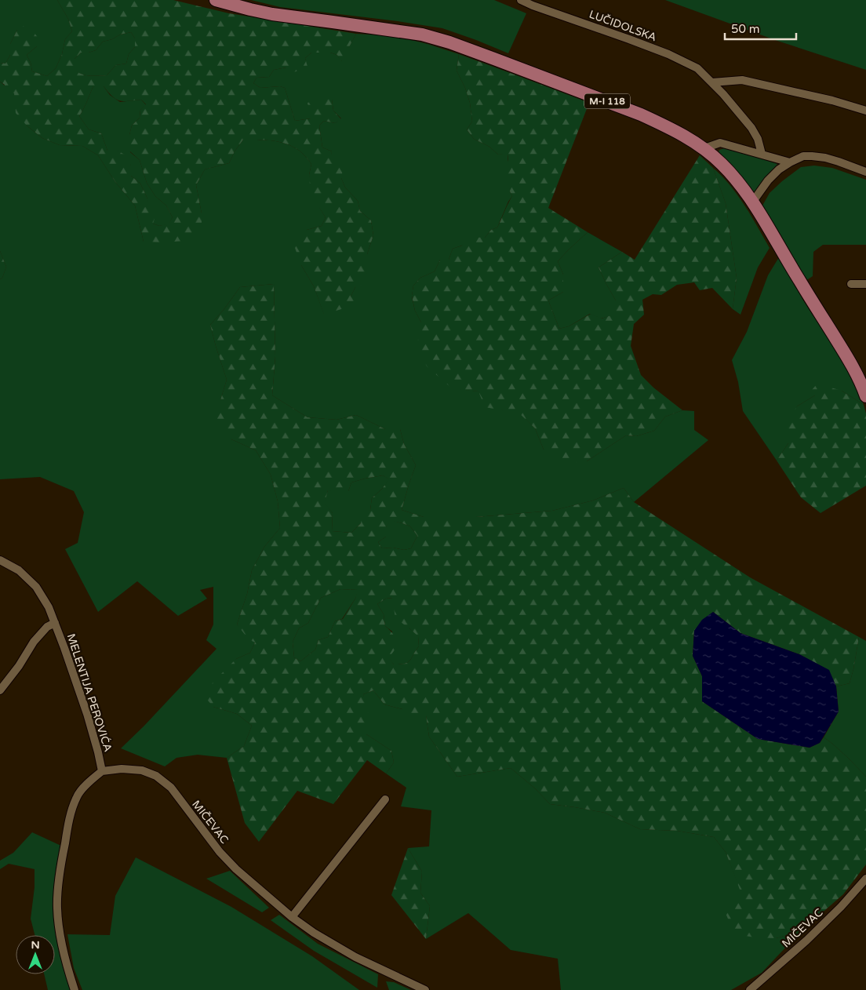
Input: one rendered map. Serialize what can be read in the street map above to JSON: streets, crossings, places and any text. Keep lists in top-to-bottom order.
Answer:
{
  "streets": {
    "main road": ["M-I 118"],
    "street": ["LUČIDOLSKA", "MELENTIJA PEROVIĆA", "MIČEVAC"]
  },
  "crossings": [
    ["MELENTIJA PEROVIĆA", "MIČEVAC"]
  ],
  "scale_bar": "50 m",
  "north": "top"
}
